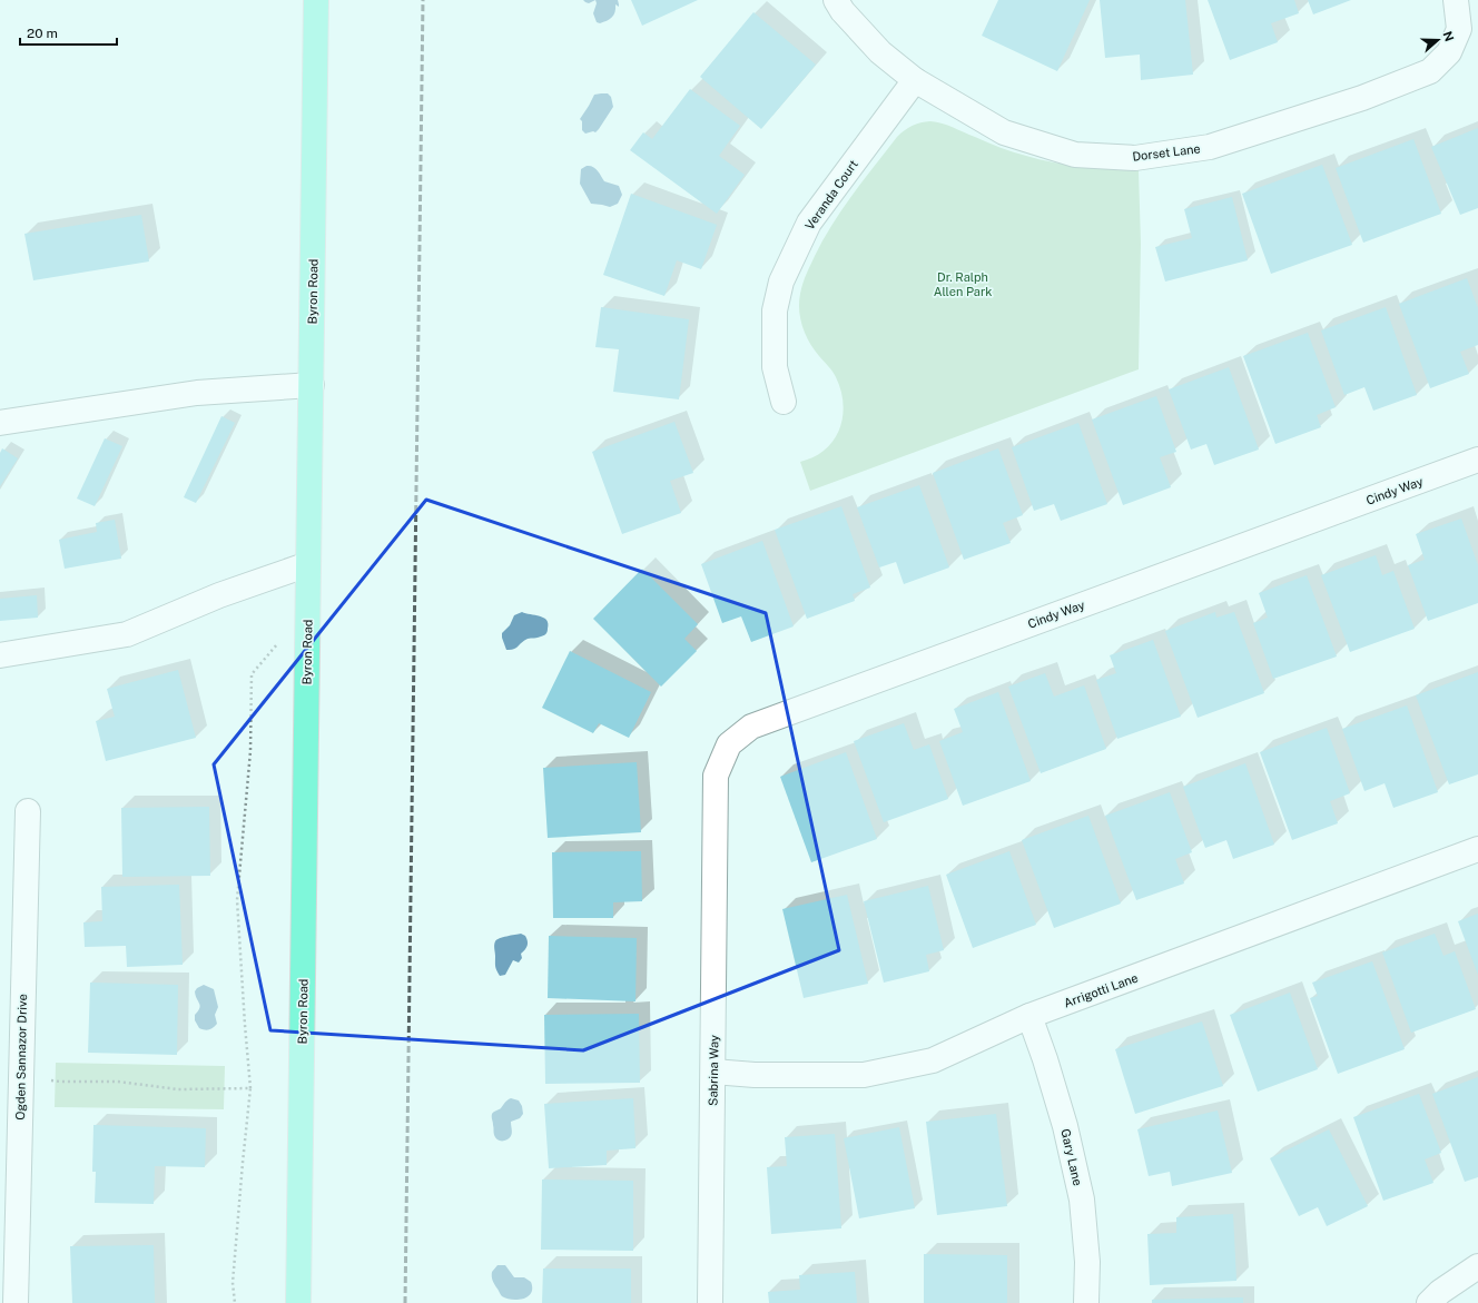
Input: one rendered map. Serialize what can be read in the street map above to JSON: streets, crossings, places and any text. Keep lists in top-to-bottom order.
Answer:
{
  "streets": {
    "main road": ["Byron Road"],
    "street": [
      "Dorset Lane",
      "Veranda Court",
      "Cindy Way",
      "Arrigotti Lane",
      "Ogden Sannazor Drive",
      "Sabrina Way",
      "Gary Lane"
    ]
  },
  "crossings": [
    ["Dorset Lane", "Veranda Court"],
    ["Cindy Way", "Sabrina Way"],
    ["Arrigotti Lane", "Sabrina Way"],
    ["Arrigotti Lane", "Gary Lane"]
  ],
  "parks": ["Dr. Ralph Allen Park"],
  "scale_bar": "20 m",
  "north": "right"
}
